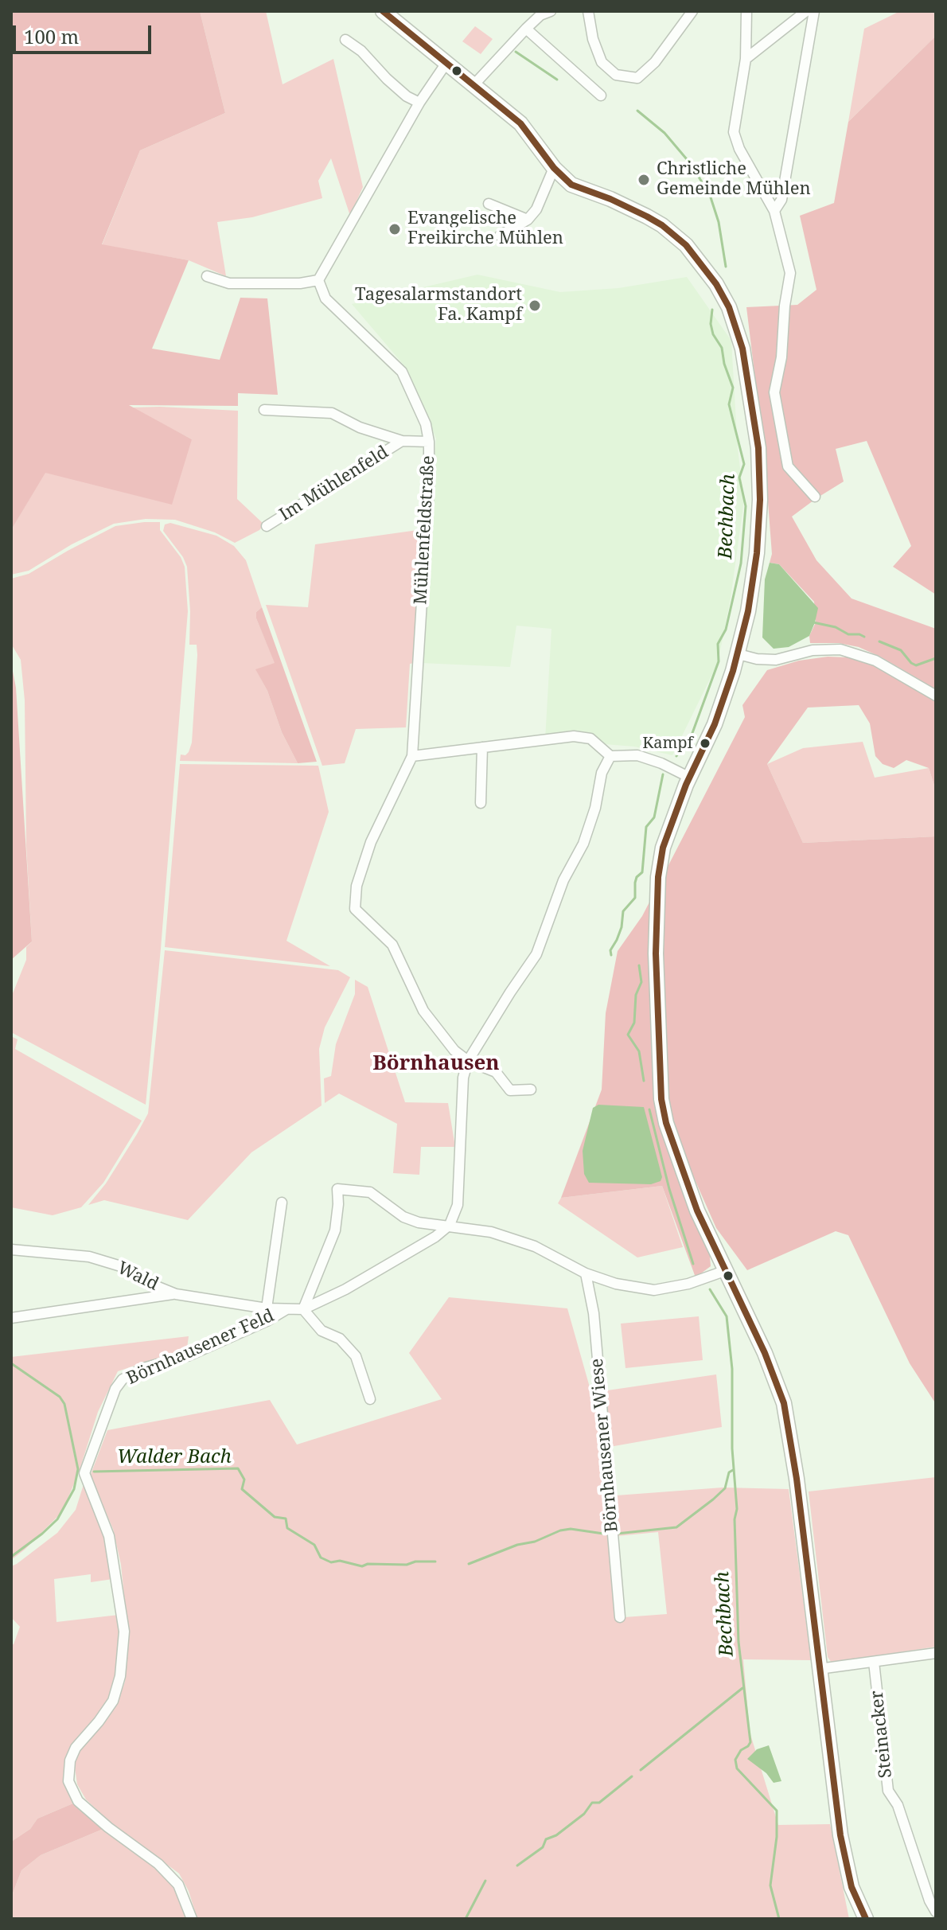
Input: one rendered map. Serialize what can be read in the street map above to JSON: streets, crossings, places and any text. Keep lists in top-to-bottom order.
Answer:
{
  "streets": {
    "street": [
      "Im Mühlenfeld",
      "Mühlenfeldstraße",
      "Wald",
      "Börnhausener Feld",
      "Börnhausener Wiese",
      "Steinacker"
    ]
  },
  "crossings": [
    ["Im Mühlenfeld", "Mühlenfeldstraße"]
  ],
  "districts": ["Börnhausen"],
  "water": ["Bechbach", "Walder Bach"],
  "places": [
    "Christliche Gemeinde Mühlen",
    "Evangelische Freikirche Mühlen",
    "Tagesalarmstandort Fa. Kampf",
    "Kampf"
  ],
  "scale_bar": "100 m"
}
